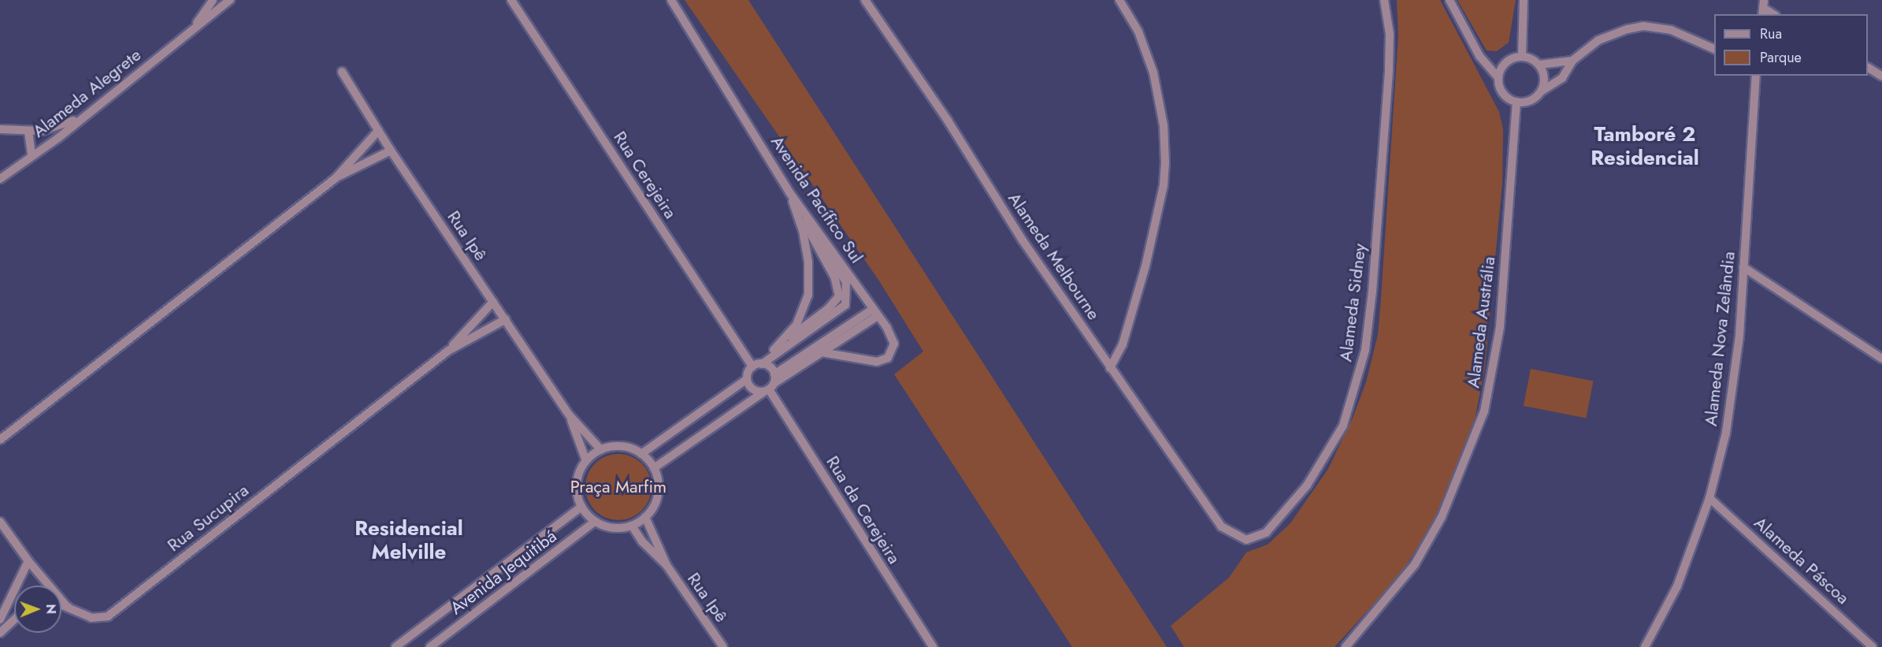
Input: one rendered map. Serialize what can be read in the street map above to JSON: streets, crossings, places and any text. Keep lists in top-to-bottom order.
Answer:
{
  "streets": {
    "street": [
      "Alameda Alegrete",
      "Rua Cerejeira",
      "Avenida Pacífico Sul",
      "Rua Ipê",
      "Alameda Melbourne",
      "Alameda Sidney",
      "Alameda Austrália",
      "Alameda Nova Zelândia",
      "Rua da Cerejeira",
      "Rua Sucupira",
      "Alameda Páscoa",
      "Avenida Jequitibá"
    ]
  },
  "crossings": [
    ["Rua Cerejeira", "Rua da Cerejeira"],
    ["Rua Ipê", "Rua Sucupira"],
    ["Rua Ipê", "Avenida Jequitibá"],
    ["Alameda Melbourne", "Alameda Sidney"],
    ["Alameda Nova Zelândia", "Alameda Páscoa"]
  ],
  "districts": ["Tamboré 2 Residencial", "Residencial Melville"],
  "parks": ["Praça Marfim"],
  "legend": ["Rua", "Parque"],
  "north": "right"
}
